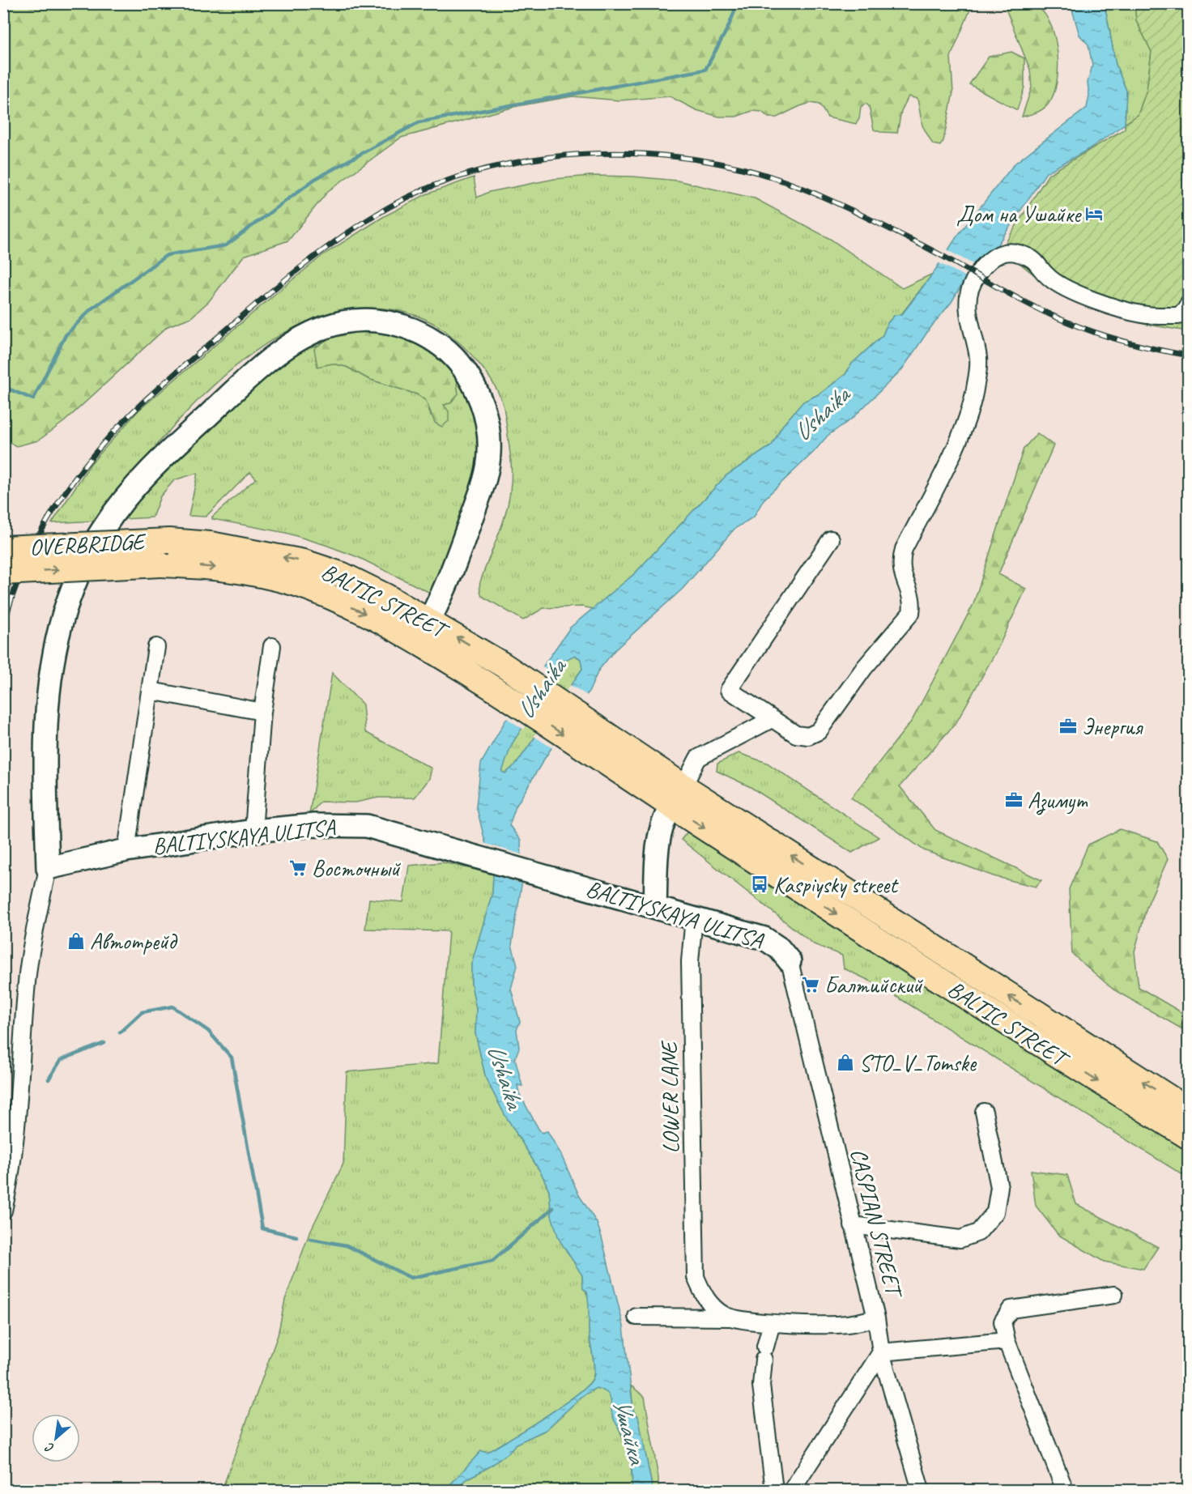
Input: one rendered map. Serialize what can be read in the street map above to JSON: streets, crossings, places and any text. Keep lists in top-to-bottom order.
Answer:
{
  "streets": {
    "main road": ["OVERBRIDGE", "BALTIC STREET"],
    "street": ["BALTIYSKAYA ULITSA", "LOWER LANE", "CASPIAN STREET"]
  },
  "crossings": [
    ["OVERBRIDGE", "BALTIC STREET"],
    ["BALTIYSKAYA ULITSA", "LOWER LANE"],
    ["BALTIYSKAYA ULITSA", "CASPIAN STREET"],
    ["LOWER LANE", "CASPIAN STREET"]
  ],
  "water": ["Ushaika", "Ушайка"],
  "places": {
    "hotel": ["Дом на Ушайке"],
    "office": ["Энергия", "Азимут"],
    "supermarket": ["Восточный", "Балтийский"],
    "bus stop": ["Kaspiysky street"],
    "shop": ["Автотрейд", "STO_V_Tomske"]
  },
  "north": "bottom left"
}
